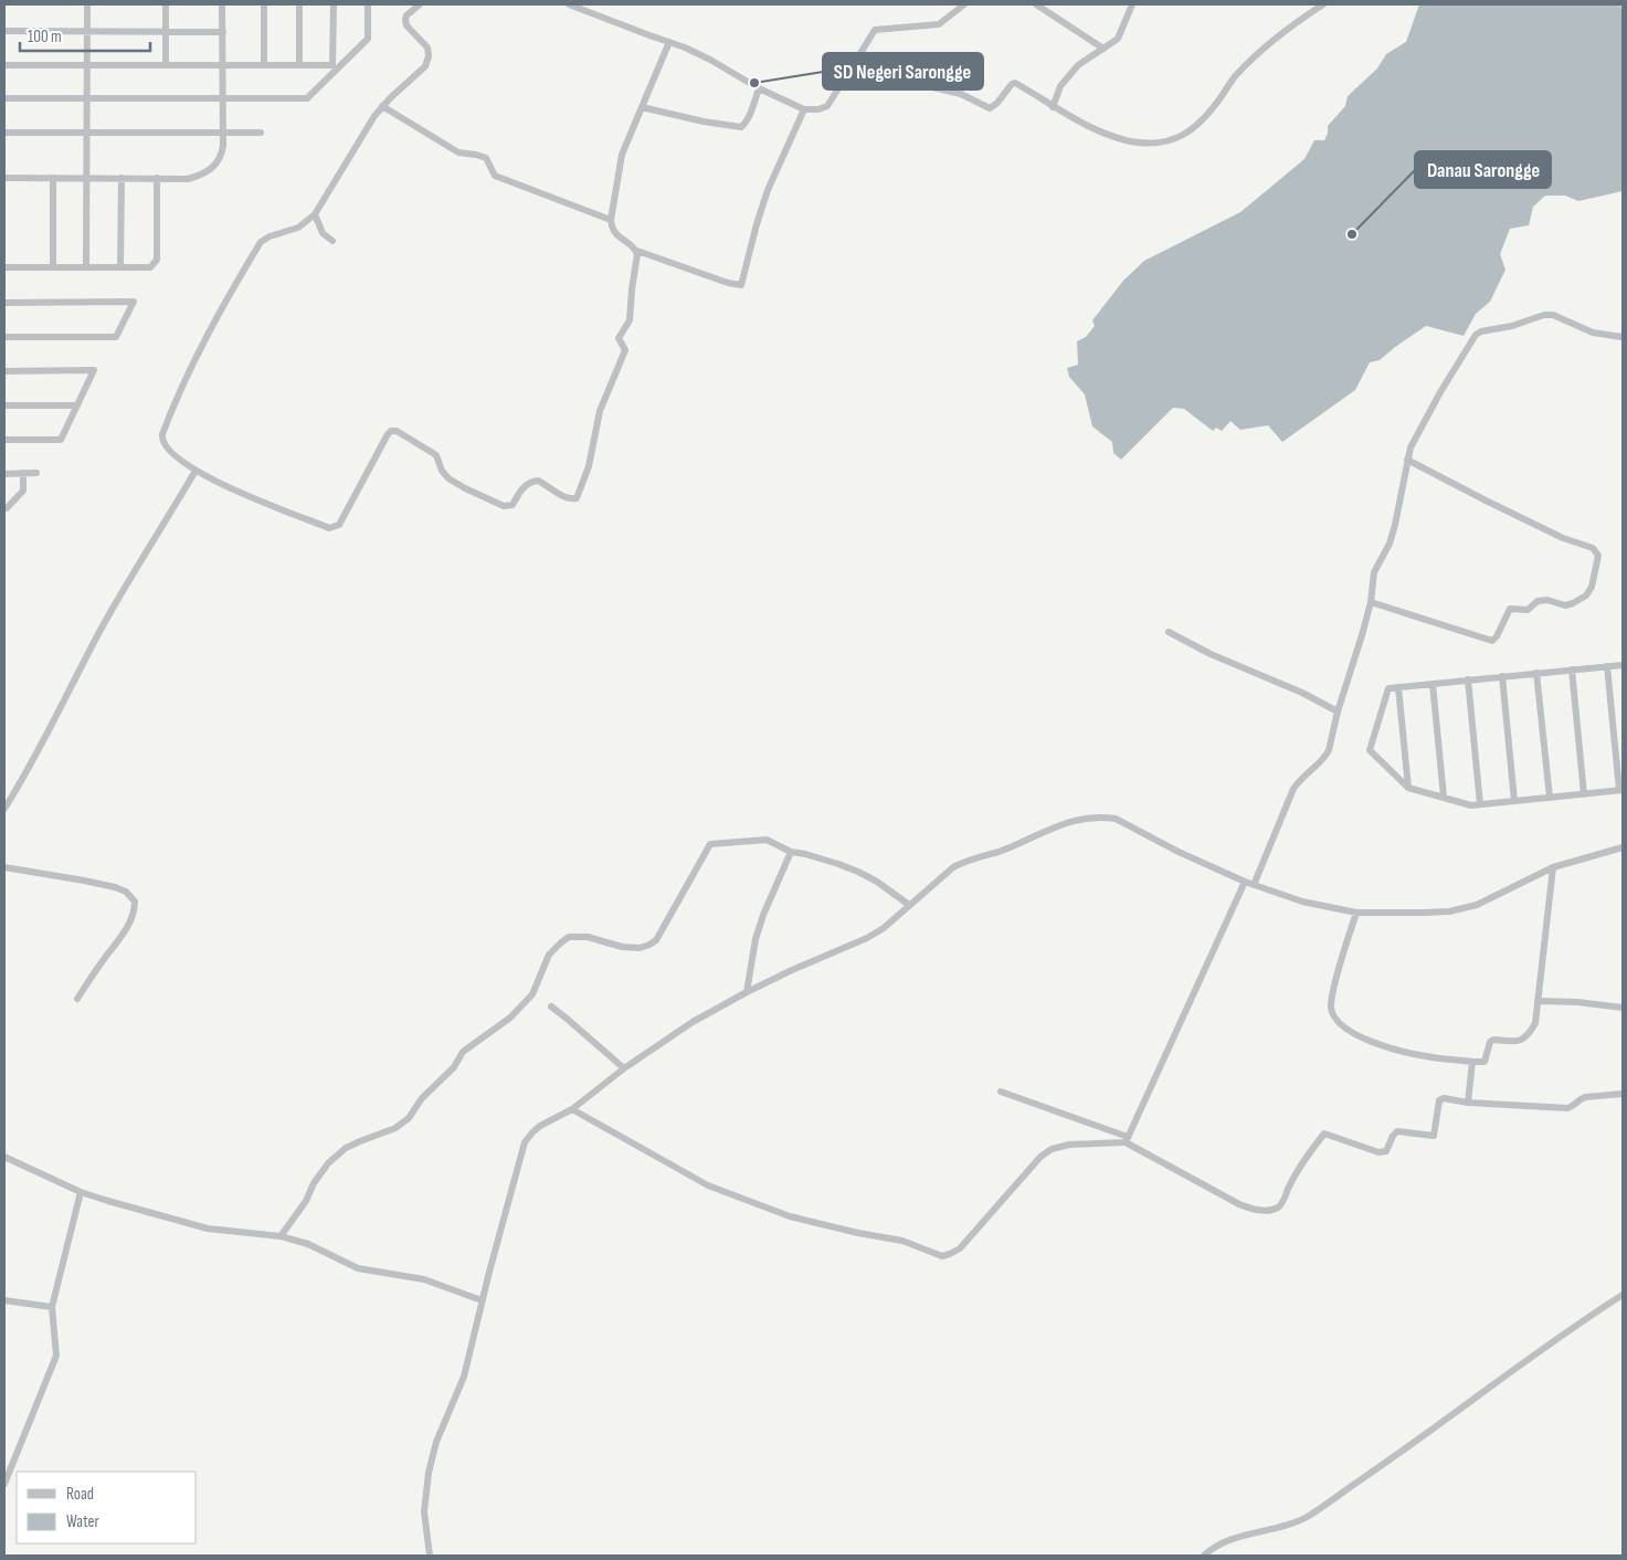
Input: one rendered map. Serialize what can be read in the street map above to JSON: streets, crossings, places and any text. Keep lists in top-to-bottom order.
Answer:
{
  "places": ["SD Negeri Sarongge", "Danau Sarongge"],
  "legend": ["Road", "Water"],
  "scale_bar": "100 m"
}
